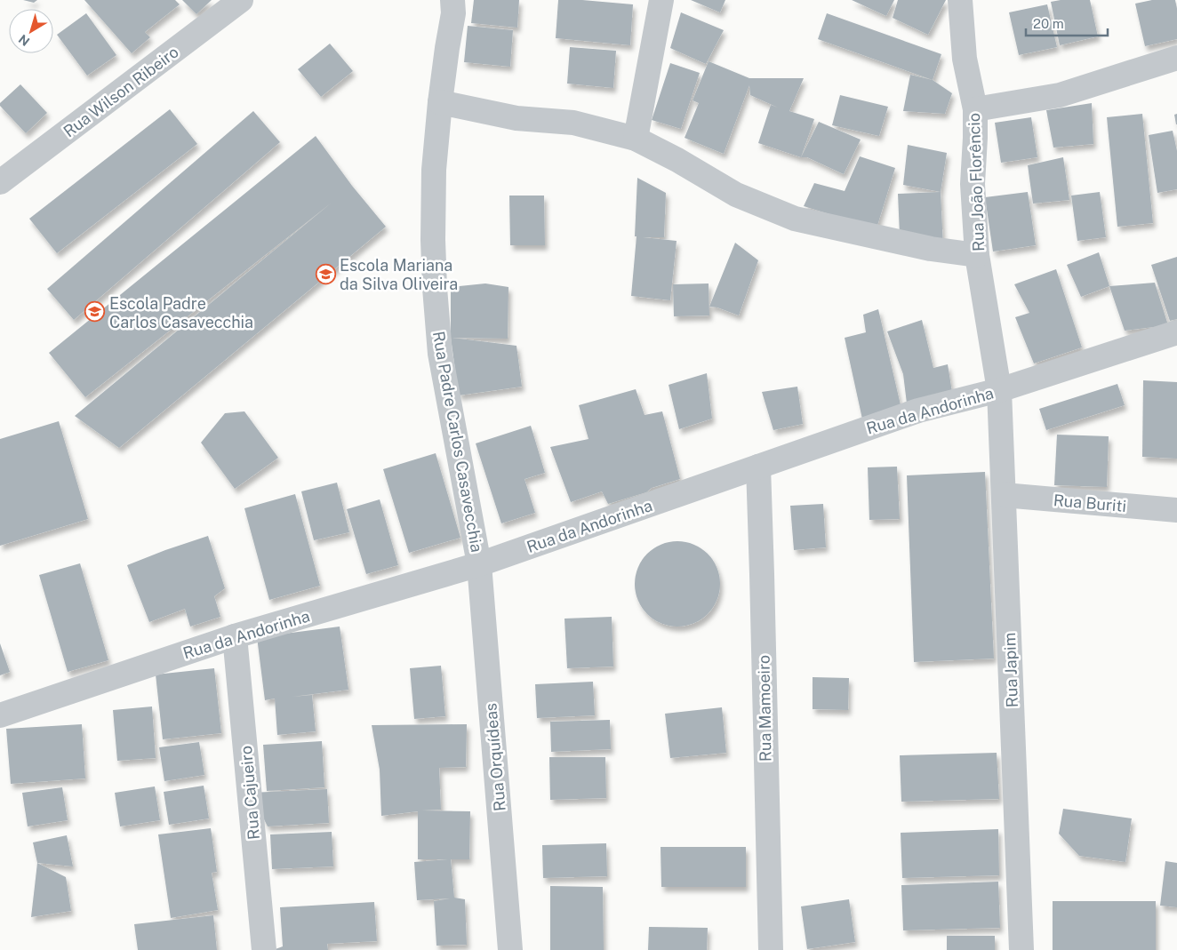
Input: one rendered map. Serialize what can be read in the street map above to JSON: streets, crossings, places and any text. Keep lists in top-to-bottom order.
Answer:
{
  "streets": {
    "street": [
      "Rua Wilson Ribeiro",
      "Rua João Florêncio",
      "Rua da Andorinha",
      "Rua Padre Carlos Casavecchia",
      "Rua Buriti",
      "Rua Japim",
      "Rua Mamoeiro",
      "Rua Orquídeas",
      "Rua Cajueiro"
    ]
  },
  "crossings": [
    ["Rua João Florêncio", "Rua da Andorinha"],
    ["Rua João Florêncio", "Rua Japim"],
    ["Rua da Andorinha", "Rua Padre Carlos Casavecchia"],
    ["Rua da Andorinha", "Rua Japim"],
    ["Rua da Andorinha", "Rua Mamoeiro"],
    ["Rua da Andorinha", "Rua Orquídeas"],
    ["Rua da Andorinha", "Rua Cajueiro"],
    ["Rua Padre Carlos Casavecchia", "Rua Orquídeas"],
    ["Rua Buriti", "Rua Japim"]
  ],
  "places": {
    "school or university": ["Escola Mariana da Silva Oliveira", "Escola Padre Carlos Casavecchia"]
  },
  "scale_bar": "20 m",
  "north": "bottom left"
}
